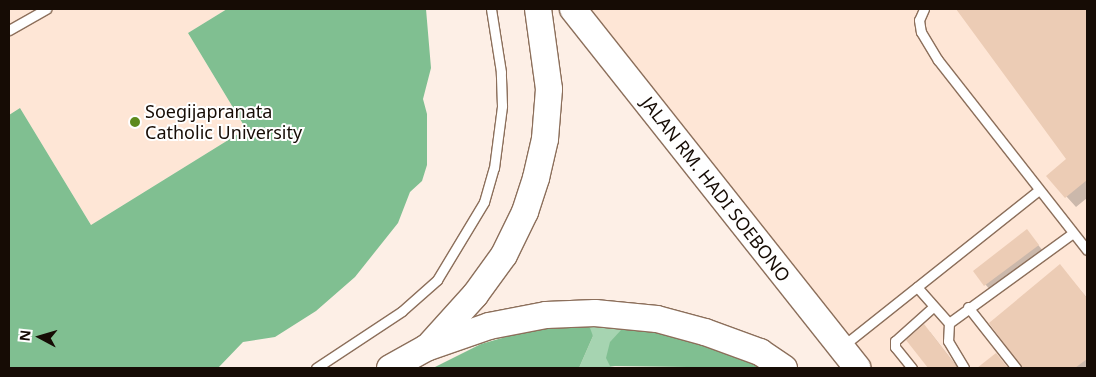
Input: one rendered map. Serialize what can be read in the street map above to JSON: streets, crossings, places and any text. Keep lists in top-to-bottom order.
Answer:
{
  "streets": {
    "main road": ["JALAN RM. HADI SOEBONO"]
  },
  "places": ["Soegijapranata Catholic University"],
  "north": "left"
}
